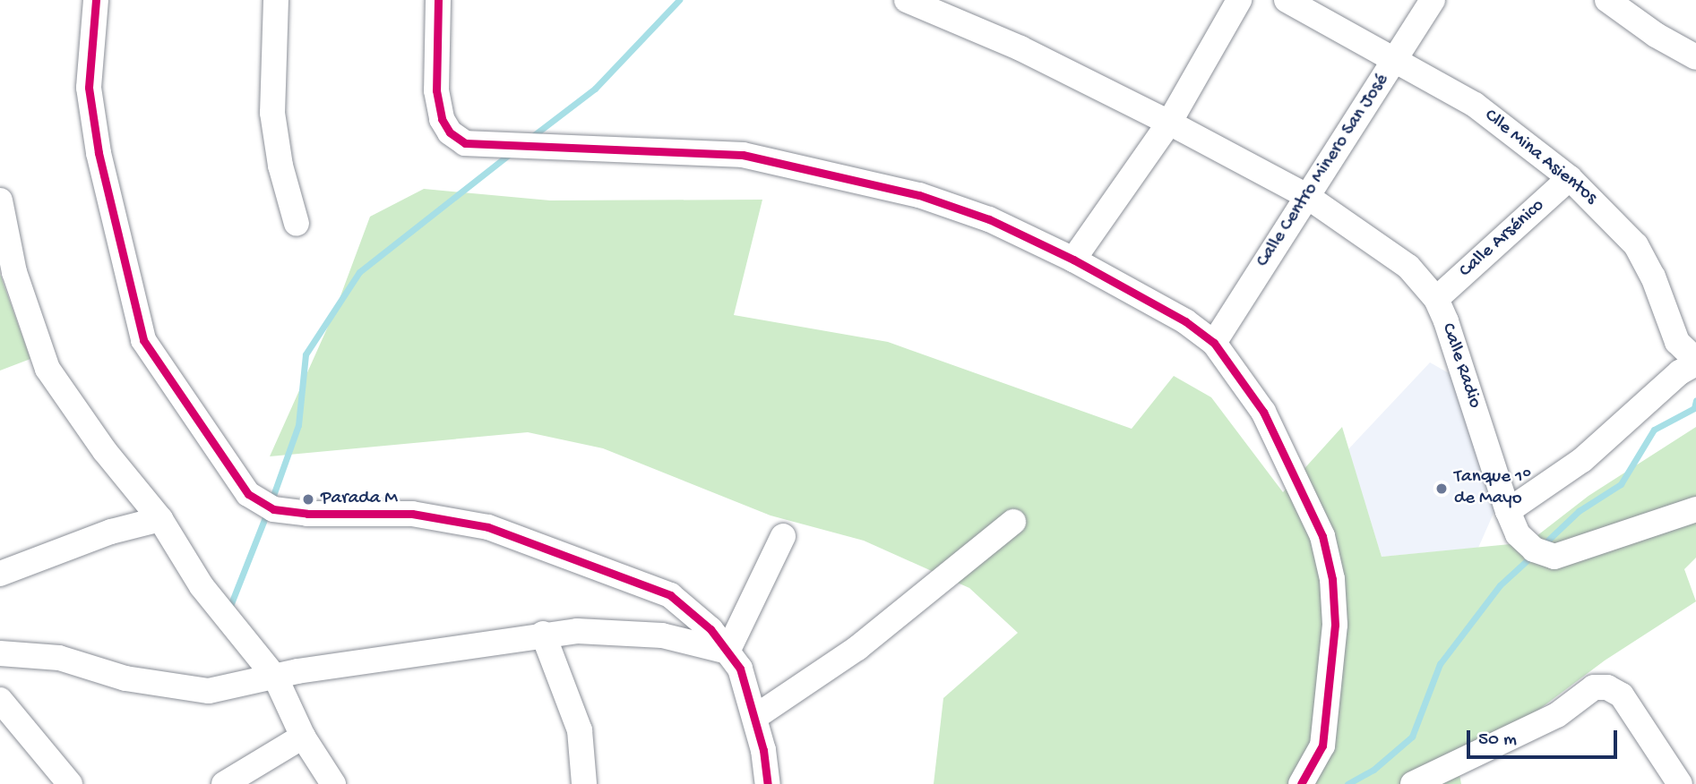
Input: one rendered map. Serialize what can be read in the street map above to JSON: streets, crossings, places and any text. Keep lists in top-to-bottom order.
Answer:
{
  "streets": {
    "street": [
      "Clle Mina Asientos",
      "Calle Centro Minero San José",
      "Calle Arsénico",
      "Calle Radio"
    ]
  },
  "crossings": [
    ["Clle Mina Asientos", "Calle Centro Minero San José"],
    ["Clle Mina Asientos", "Calle Arsénico"],
    ["Calle Centro Minero San José", "Calle Radio"],
    ["Calle Arsénico", "Calle Radio"]
  ],
  "places": ["Tanque 1° de Mayo", "Parada M"],
  "scale_bar": "50 m"
}
